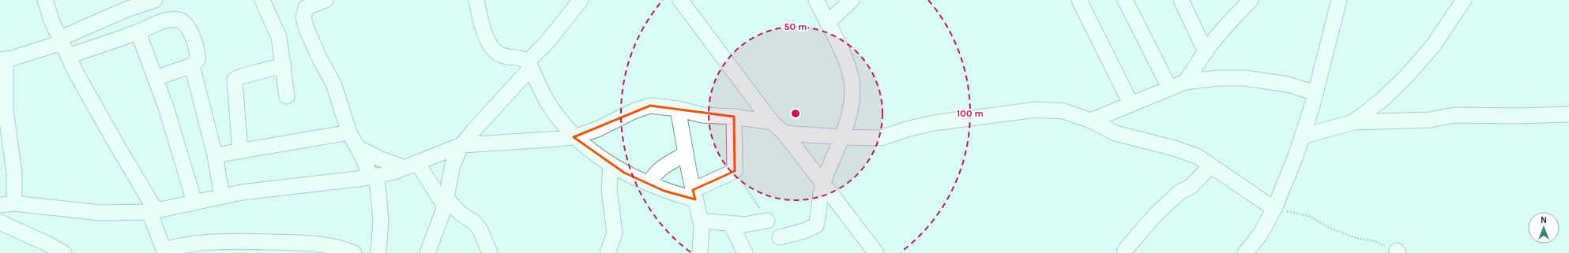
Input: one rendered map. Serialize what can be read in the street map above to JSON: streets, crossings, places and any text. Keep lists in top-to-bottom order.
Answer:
{
  "north": "top",
  "rings": ["50 m", "100 m"]
}
